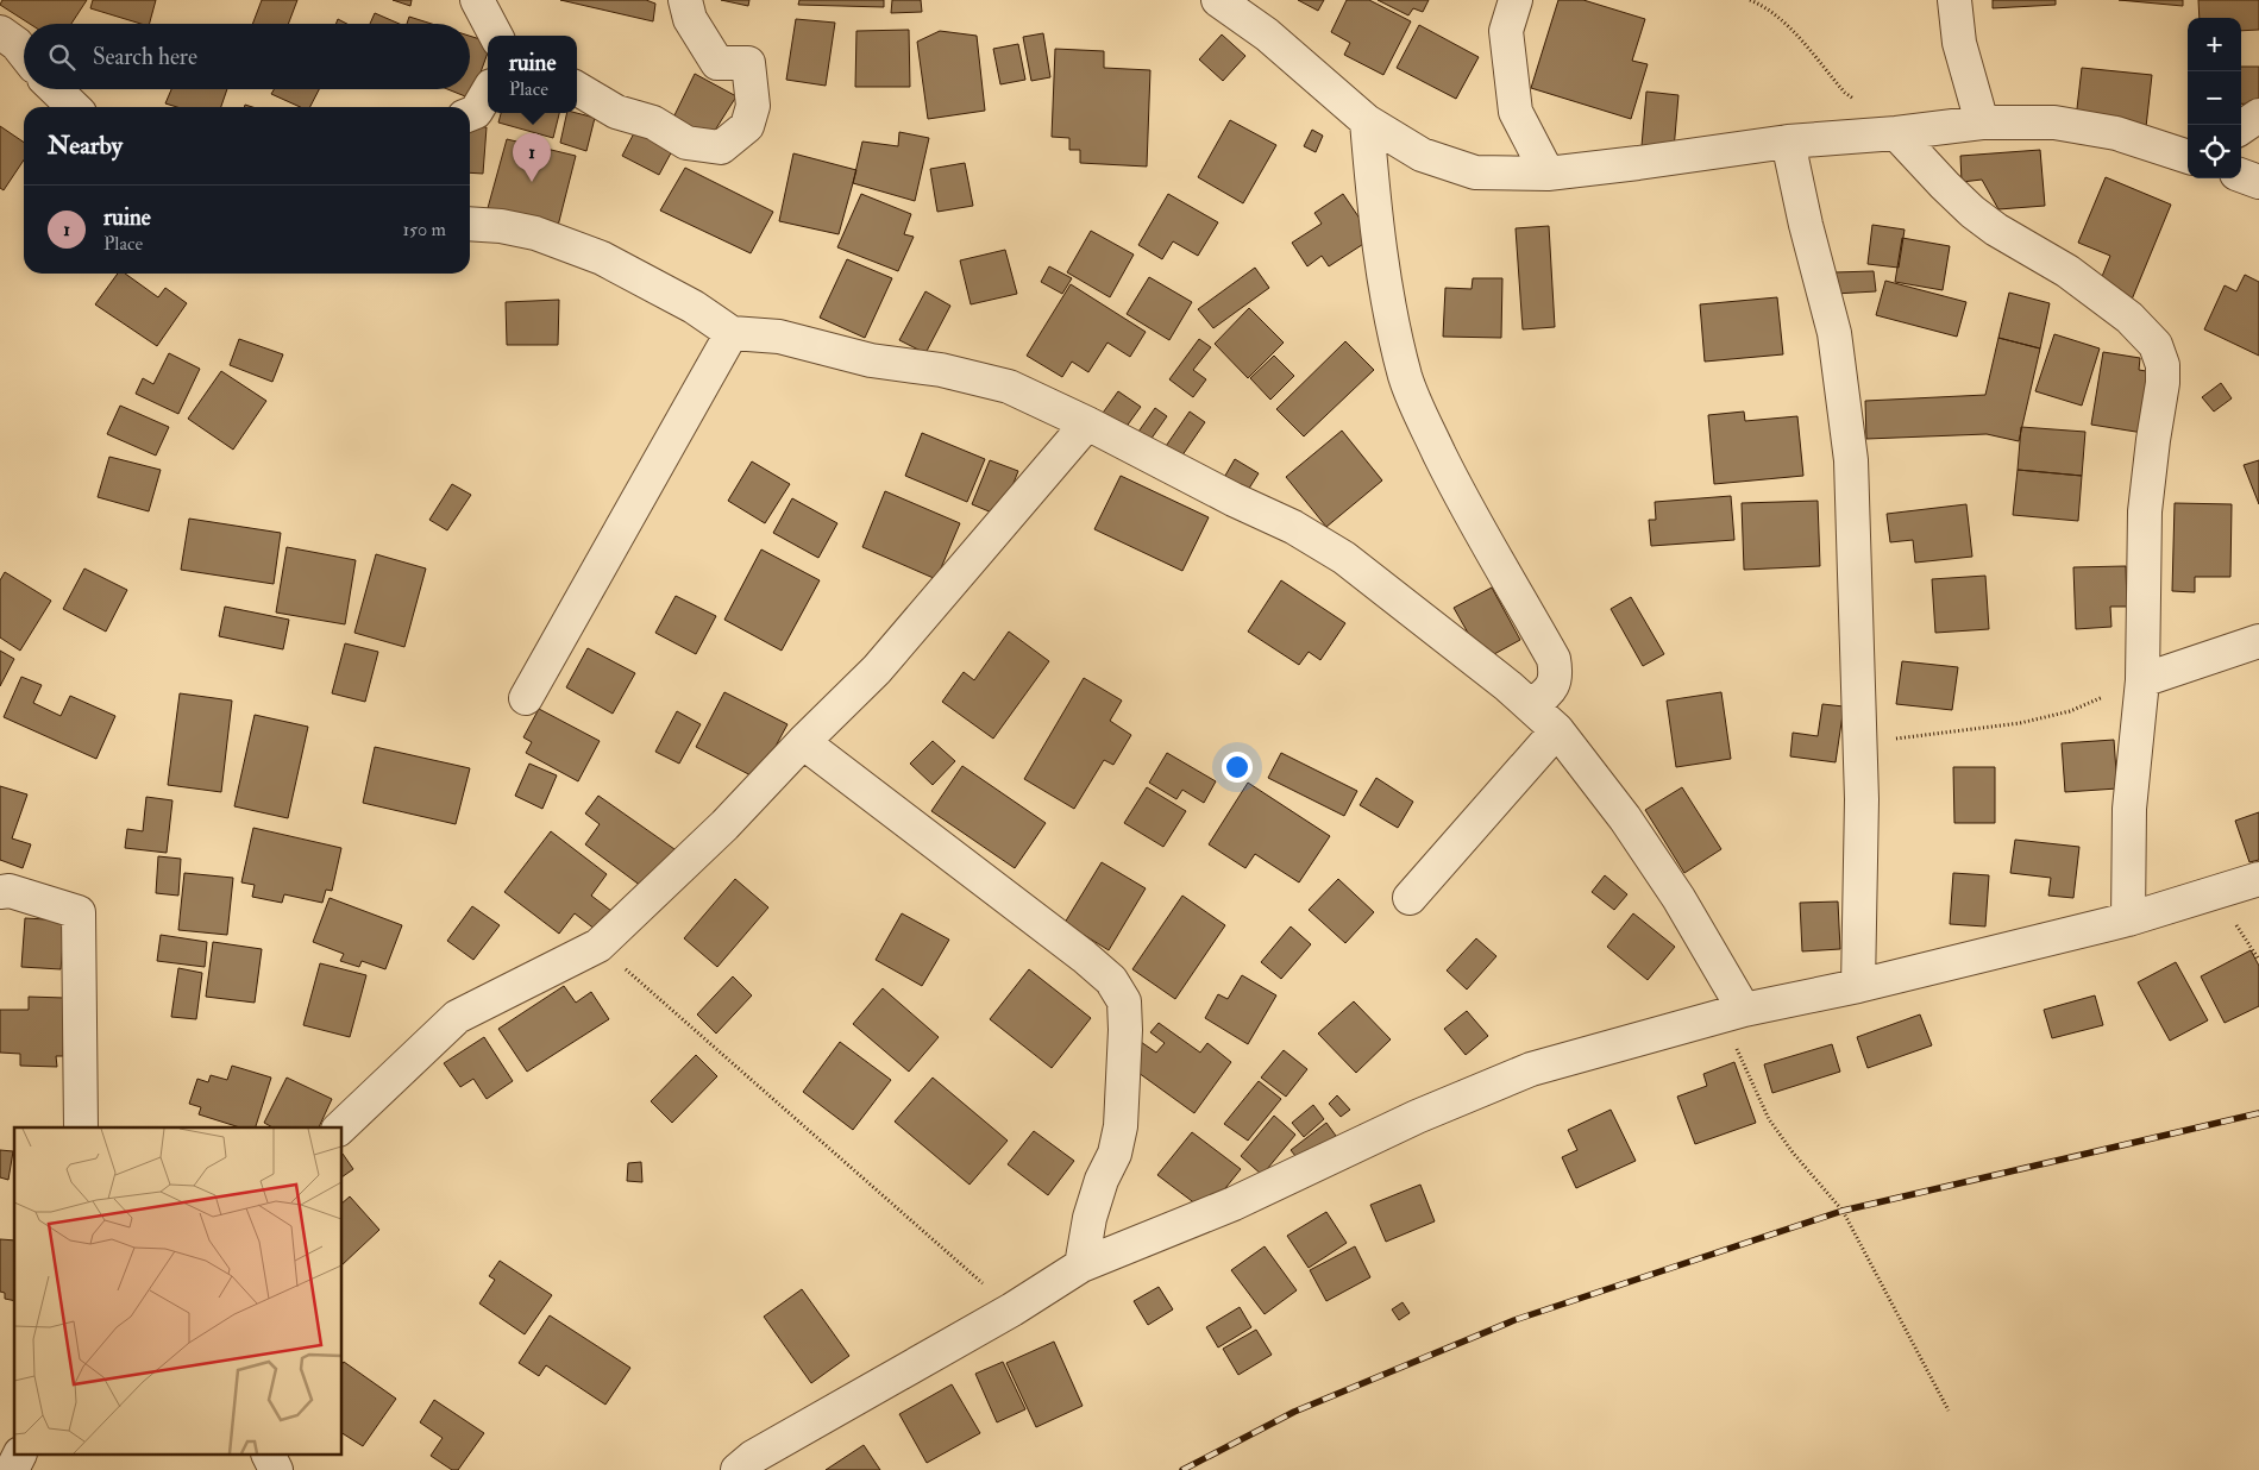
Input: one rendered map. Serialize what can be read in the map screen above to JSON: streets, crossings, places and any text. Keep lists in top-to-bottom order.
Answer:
{
  "page": {
    "map_buttons": ["+", "−"],
    "search": "Search here",
    "popup": ["ruine", "Place"],
    "heading": "Nearby",
    "pins": "1",
    "list": [
      {
        "mark": "1",
        "name": "ruine",
        "note": "Place",
        "value": "150 m"
      }
    ]
  }
}
